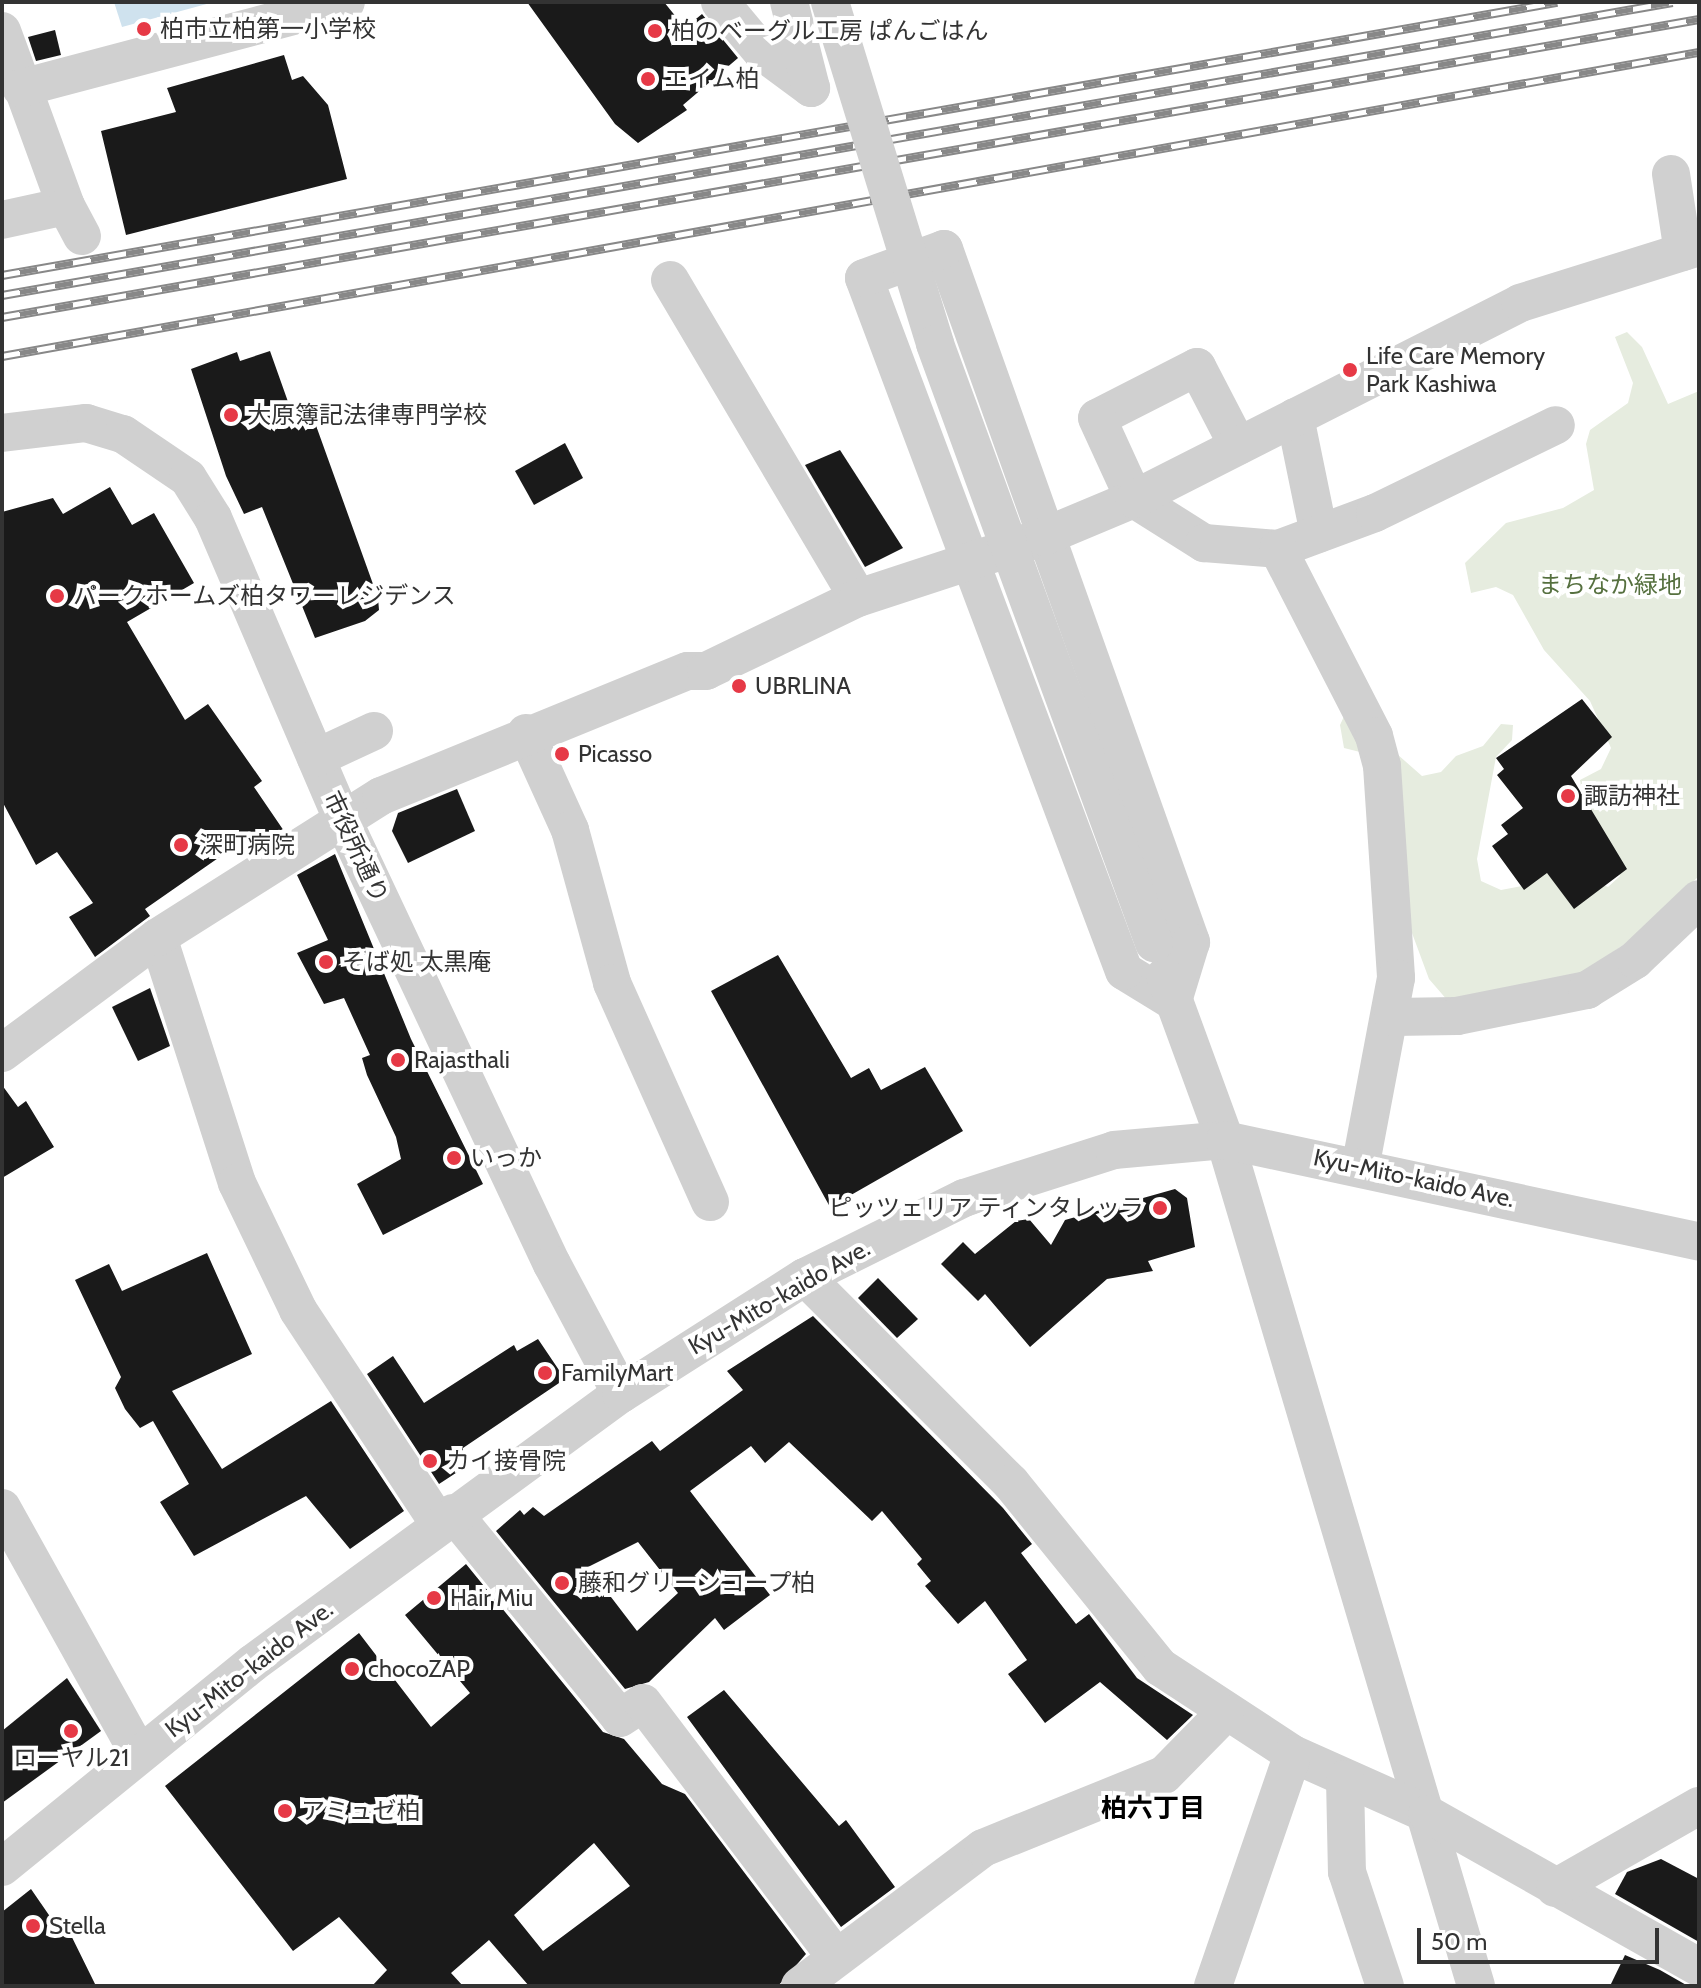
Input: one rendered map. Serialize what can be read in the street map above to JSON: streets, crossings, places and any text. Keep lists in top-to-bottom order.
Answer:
{
  "streets": {
    "street": ["市役所通り", "Kyu-Mito-kaido Ave."]
  },
  "crossings": [
    ["市役所通り", "Kyu-Mito-kaido Ave."]
  ],
  "districts": ["柏六丁目"],
  "parks": ["まちなか緑地"],
  "places": [
    "柏市立柏第一小学校",
    "柏のベーグル工房 ぱんごはん",
    "エイム柏",
    "Life Care Memory Park Kashiwa",
    "大原簿記法律専門学校",
    "パークホームズ柏タワーレジデンス",
    "UBRLINA",
    "Picasso",
    "諏訪神社",
    "深町病院",
    "そば処 太黒庵",
    "Rajasthali",
    "いっか",
    "ピッツェリア ティンタレッラ",
    "FamilyMart",
    "カイ接骨院",
    "藤和グリーンコープ柏",
    "Hair Miu",
    "chocoZAP",
    "ローヤル21",
    "アミュゼ柏",
    "Stella"
  ],
  "scale_bar": "50 m"
}
